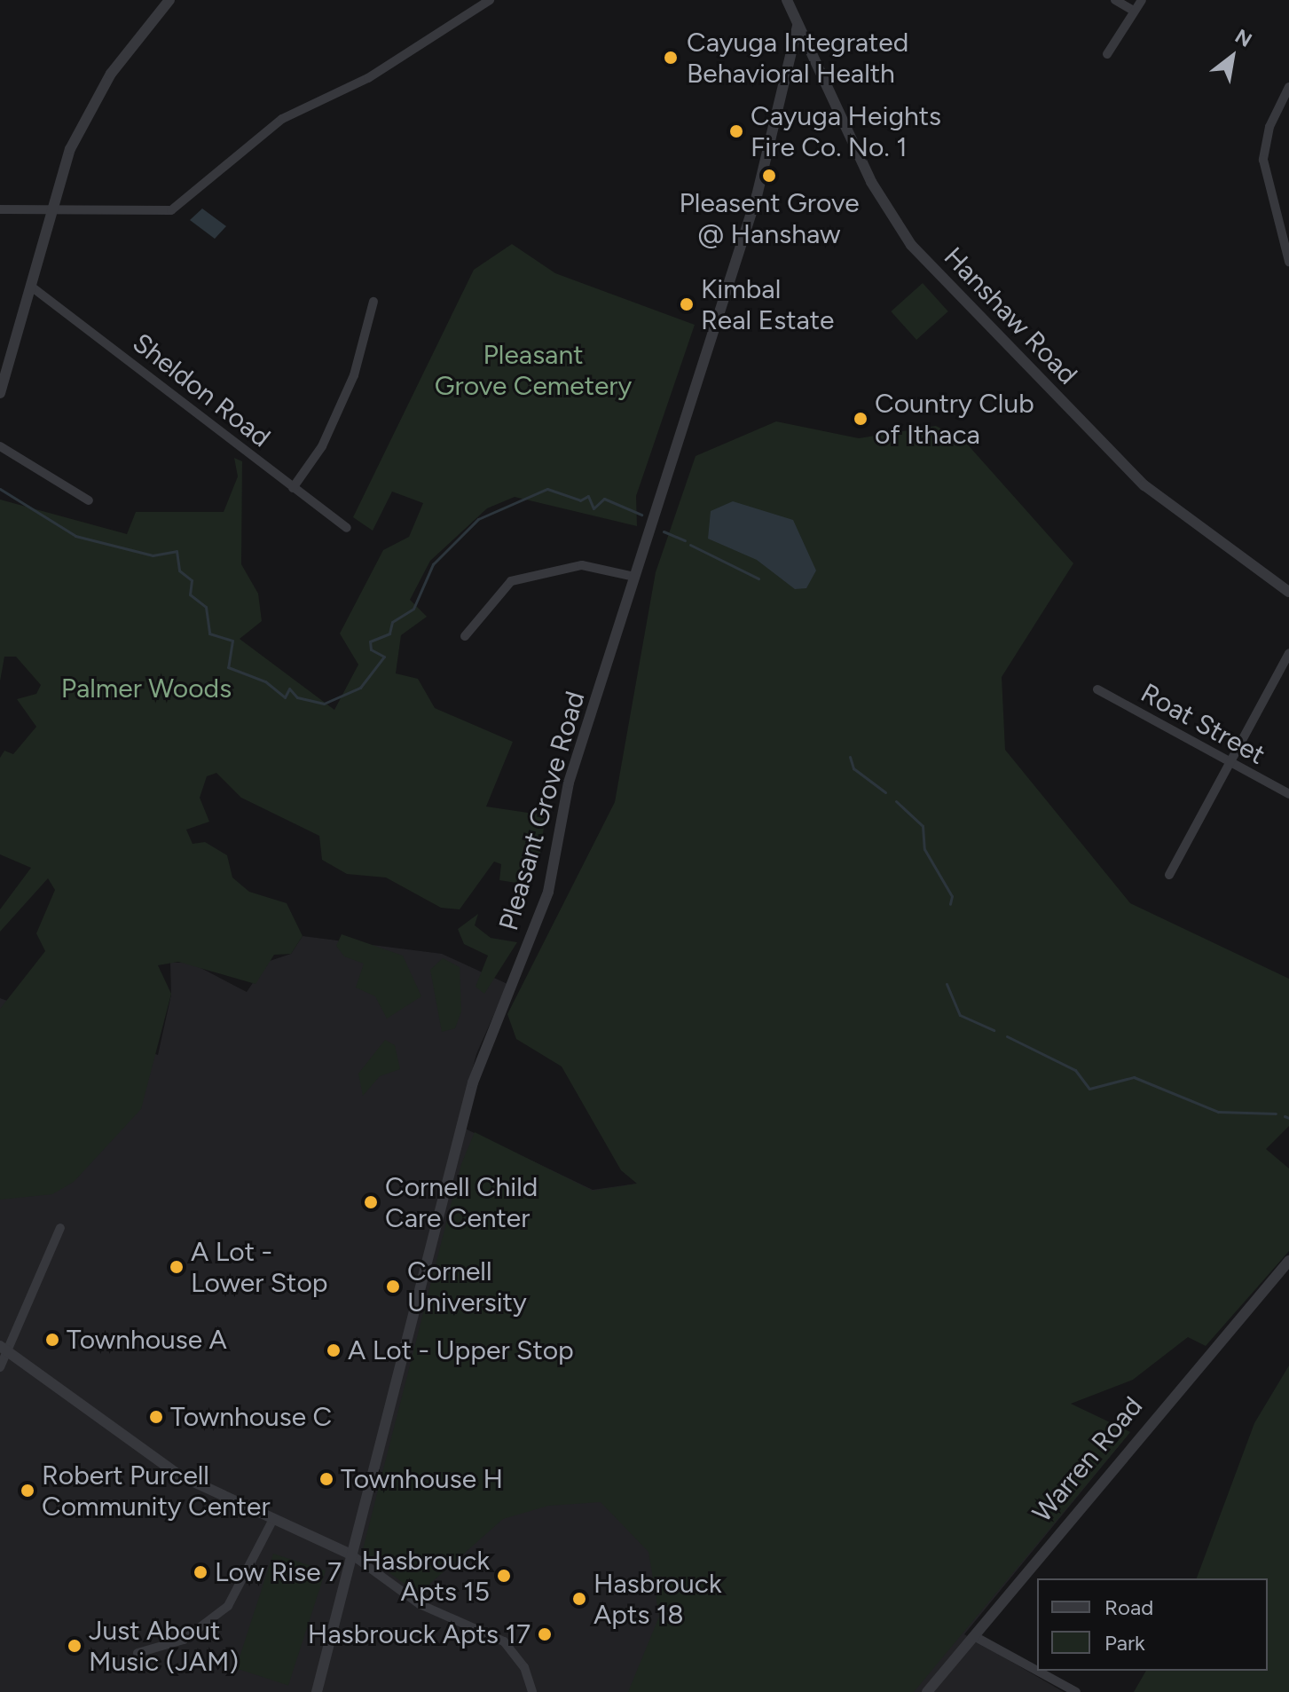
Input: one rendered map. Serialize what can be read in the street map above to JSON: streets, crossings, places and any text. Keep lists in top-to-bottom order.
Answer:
{
  "streets": {
    "street": [
      "Hanshaw Road",
      "Sheldon Road",
      "Roat Street",
      "Pleasant Grove Road",
      "Warren Road"
    ]
  },
  "crossings": [
    ["Hanshaw Road", "Pleasant Grove Road"]
  ],
  "parks": ["Pleasant Grove Cemetery", "Palmer Woods"],
  "places": [
    "Cayuga Integrated Behavioral Health",
    "Cayuga Heights Fire Co. No. 1",
    "Pleasent Grove @ Hanshaw",
    "Kimbal Real Estate",
    "Country Club of Ithaca",
    "Cornell Child Care Center",
    "A Lot - Lower Stop",
    "Cornell University",
    "Townhouse A",
    "A Lot - Upper Stop",
    "Townhouse C",
    "Townhouse H",
    "Robert Purcell Community Center",
    "Low Rise 7",
    "Hasbrouck Apts 15",
    "Hasbrouck Apts 18",
    "Hasbrouck Apts 17",
    "Just About Music (JAM)"
  ],
  "legend": ["Road", "Park"],
  "north": "top right"
}
